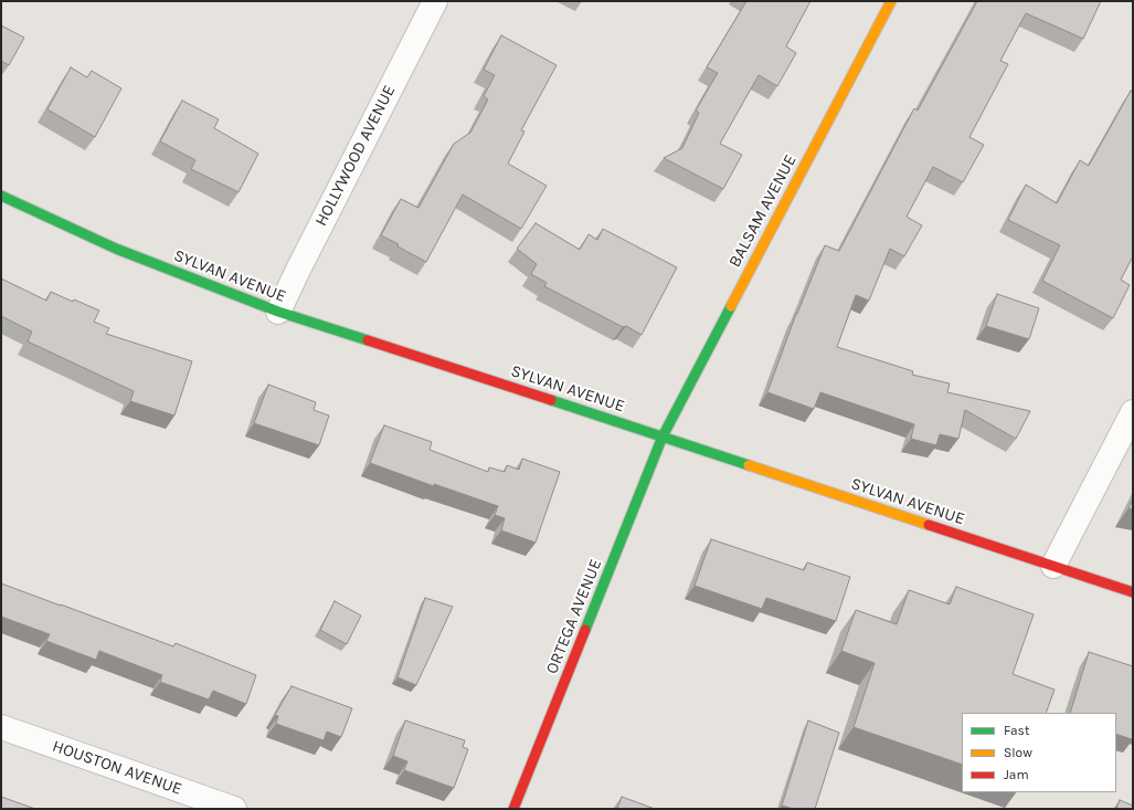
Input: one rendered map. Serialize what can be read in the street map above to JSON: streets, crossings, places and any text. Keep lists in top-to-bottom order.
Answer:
{
  "streets": {
    "street": [
      "HOLLYWOOD AVENUE",
      "BALSAM AVENUE",
      "SYLVAN AVENUE",
      "ORTEGA AVENUE",
      "HOUSTON AVENUE"
    ]
  },
  "crossings": [
    ["HOLLYWOOD AVENUE", "SYLVAN AVENUE"],
    ["BALSAM AVENUE", "SYLVAN AVENUE"],
    ["BALSAM AVENUE", "ORTEGA AVENUE"],
    ["SYLVAN AVENUE", "ORTEGA AVENUE"]
  ],
  "legend": ["Fast", "Slow", "Jam"]
}
